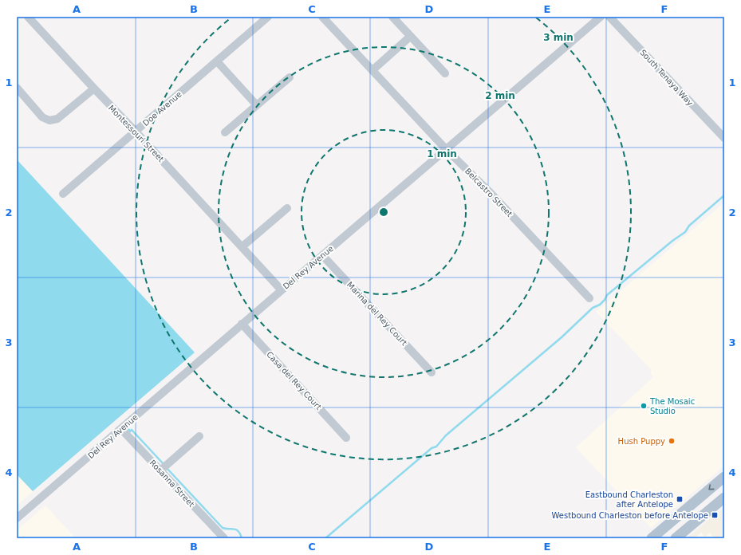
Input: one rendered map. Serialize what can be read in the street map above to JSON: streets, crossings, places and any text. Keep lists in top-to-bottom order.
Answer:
{
  "streets": {
    "street": [
      "South Tenaya Way",
      "Doe Avenue",
      "Montessouri Street",
      "Belcastro Street",
      "Del Rey Avenue",
      "Marina del Rey Court",
      "Casa del Rey Court",
      "Rosanna Street"
    ]
  },
  "crossings": [
    ["Doe Avenue", "Montessouri Street"],
    ["Montessouri Street", "Del Rey Avenue"],
    ["Belcastro Street", "Del Rey Avenue"],
    ["Del Rey Avenue", "Marina del Rey Court"],
    ["Del Rey Avenue", "Casa del Rey Court"],
    ["Del Rey Avenue", "Rosanna Street"]
  ],
  "places": {
    "other": ["The Mosaic Studio", "Hush Puppy"],
    "transit": ["Eastbound Charleston after Antelope", "Westbound Charleston before Antelope"]
  },
  "grid": {
    "columns": [
      "A",
      "B",
      "C",
      "D",
      "E",
      "F"
    ],
    "rows": [
      "1",
      "2",
      "3",
      "4"
    ]
  },
  "rings": ["3 min", "2 min", "1 min"]
}
